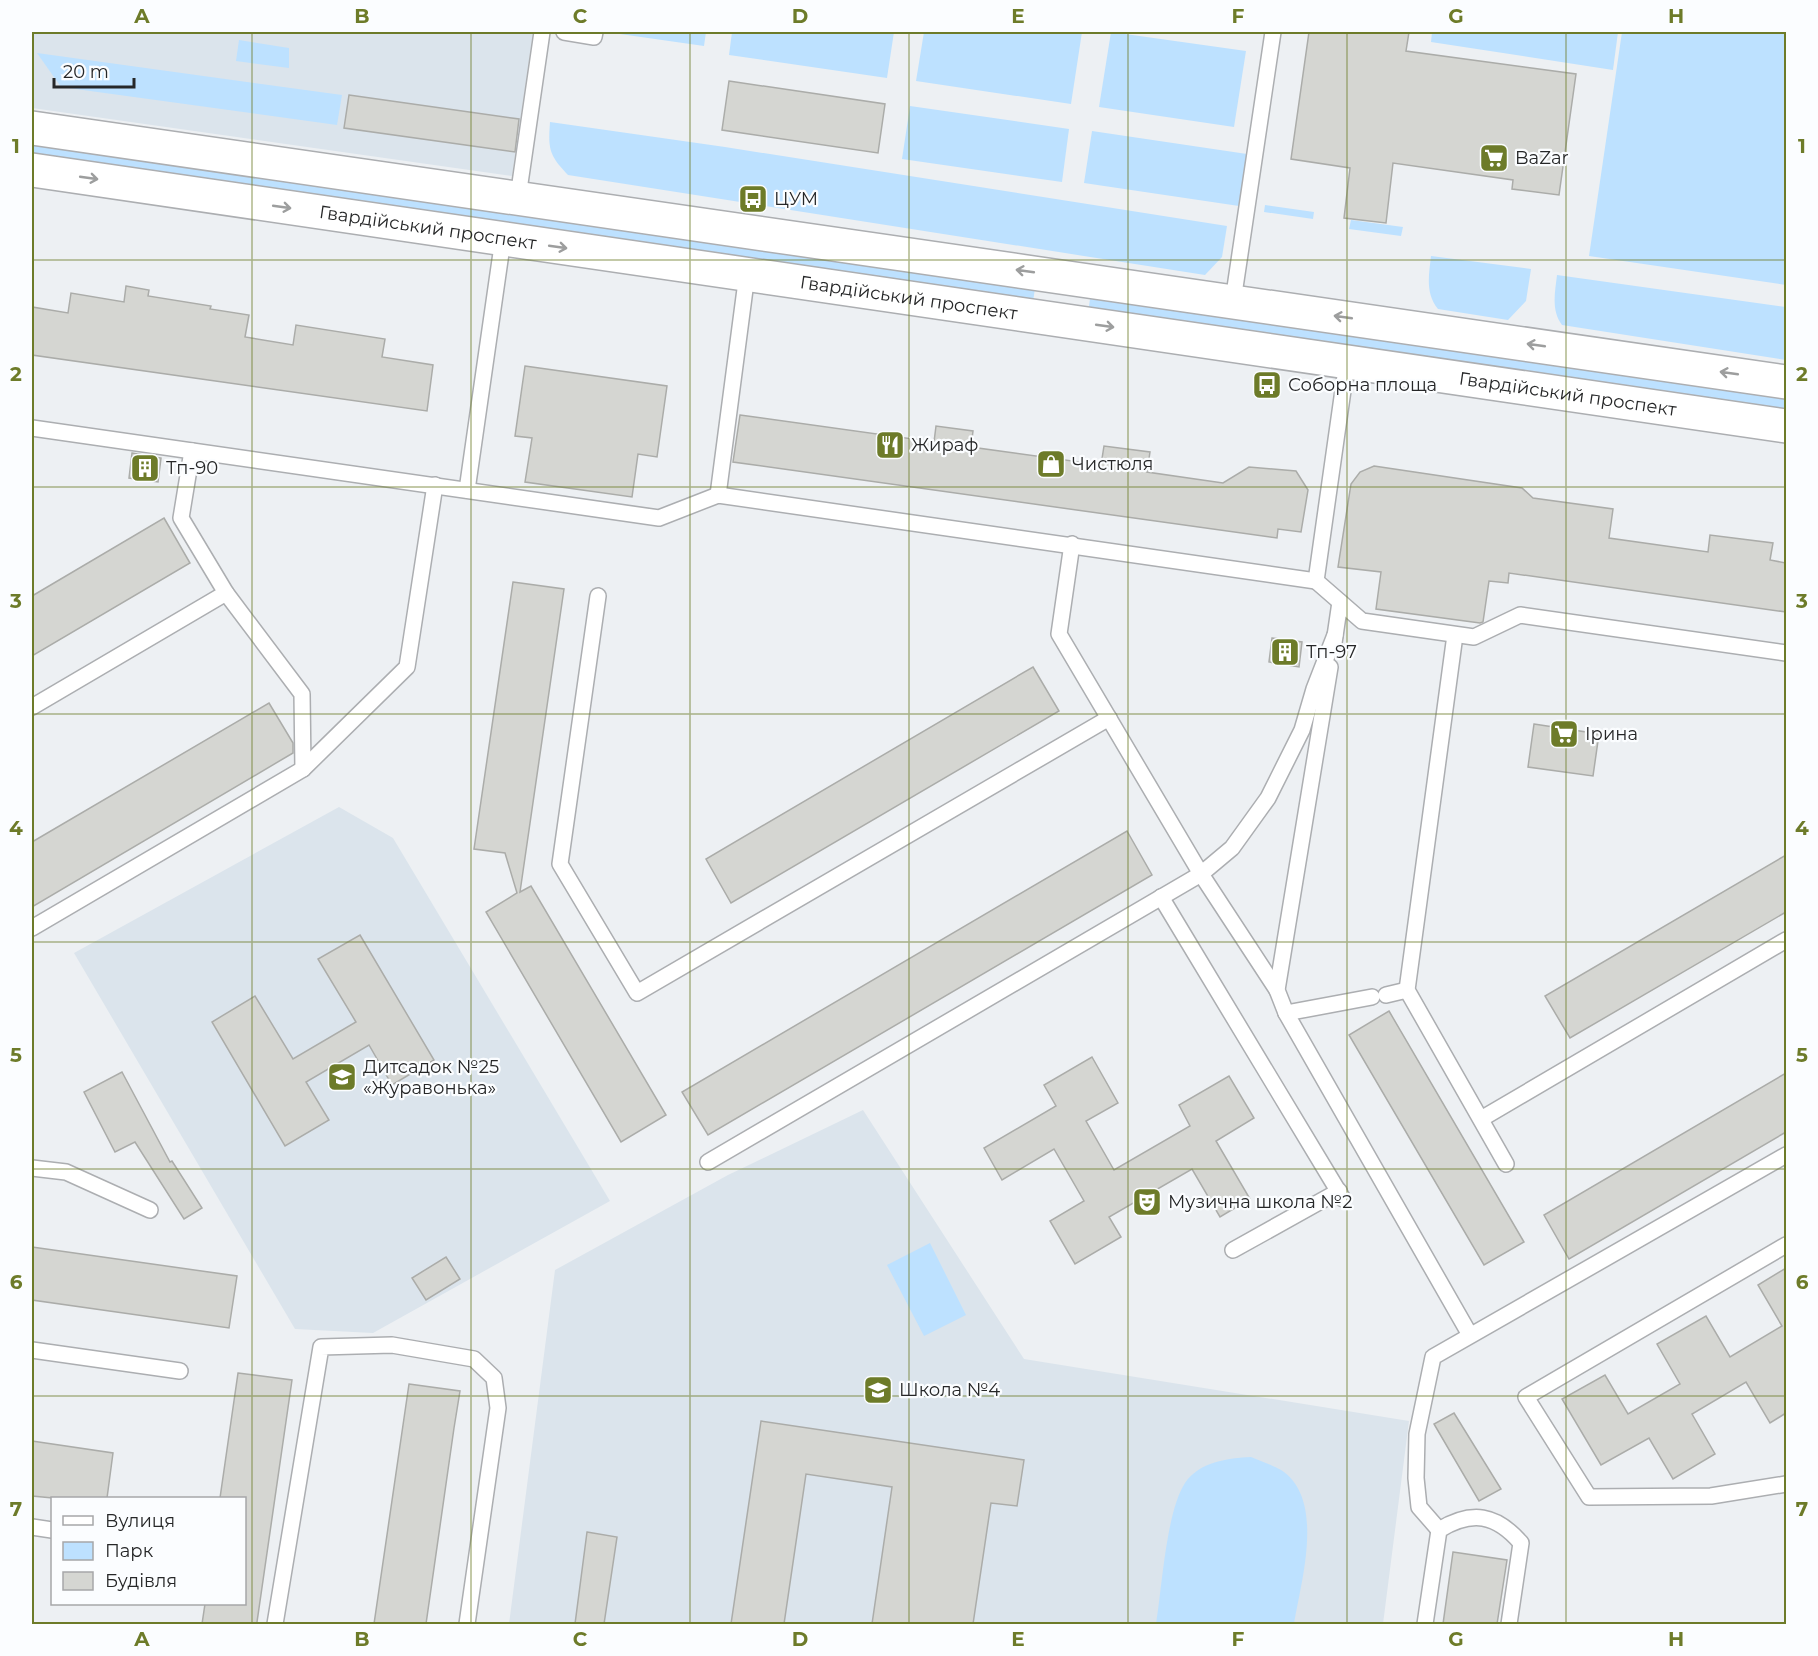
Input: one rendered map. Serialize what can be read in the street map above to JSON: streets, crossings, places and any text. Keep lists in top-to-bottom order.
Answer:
{
  "streets": {
    "main road": ["Гвардійський проспект"]
  },
  "places": {
    "supermarket": ["BaZar", "Ірина"],
    "bus stop": ["ЦУМ", "Соборна площа"],
    "restaurant": ["Жираф"],
    "shop": ["Чистюля"],
    "building": ["Тп-90", "Тп-97"],
    "school or university": ["Дитсадок №25 «Журавонька»", "Школа №4"],
    "theatre": ["Музична школа №2"]
  },
  "legend": ["Вулиця", "Парк", "Будівля"],
  "scale_bar": "20 m",
  "grid": {
    "columns": [
      "A",
      "B",
      "C",
      "D",
      "E",
      "F",
      "G",
      "H"
    ],
    "rows": [
      "1",
      "2",
      "3",
      "4",
      "5",
      "6",
      "7"
    ]
  }
}
